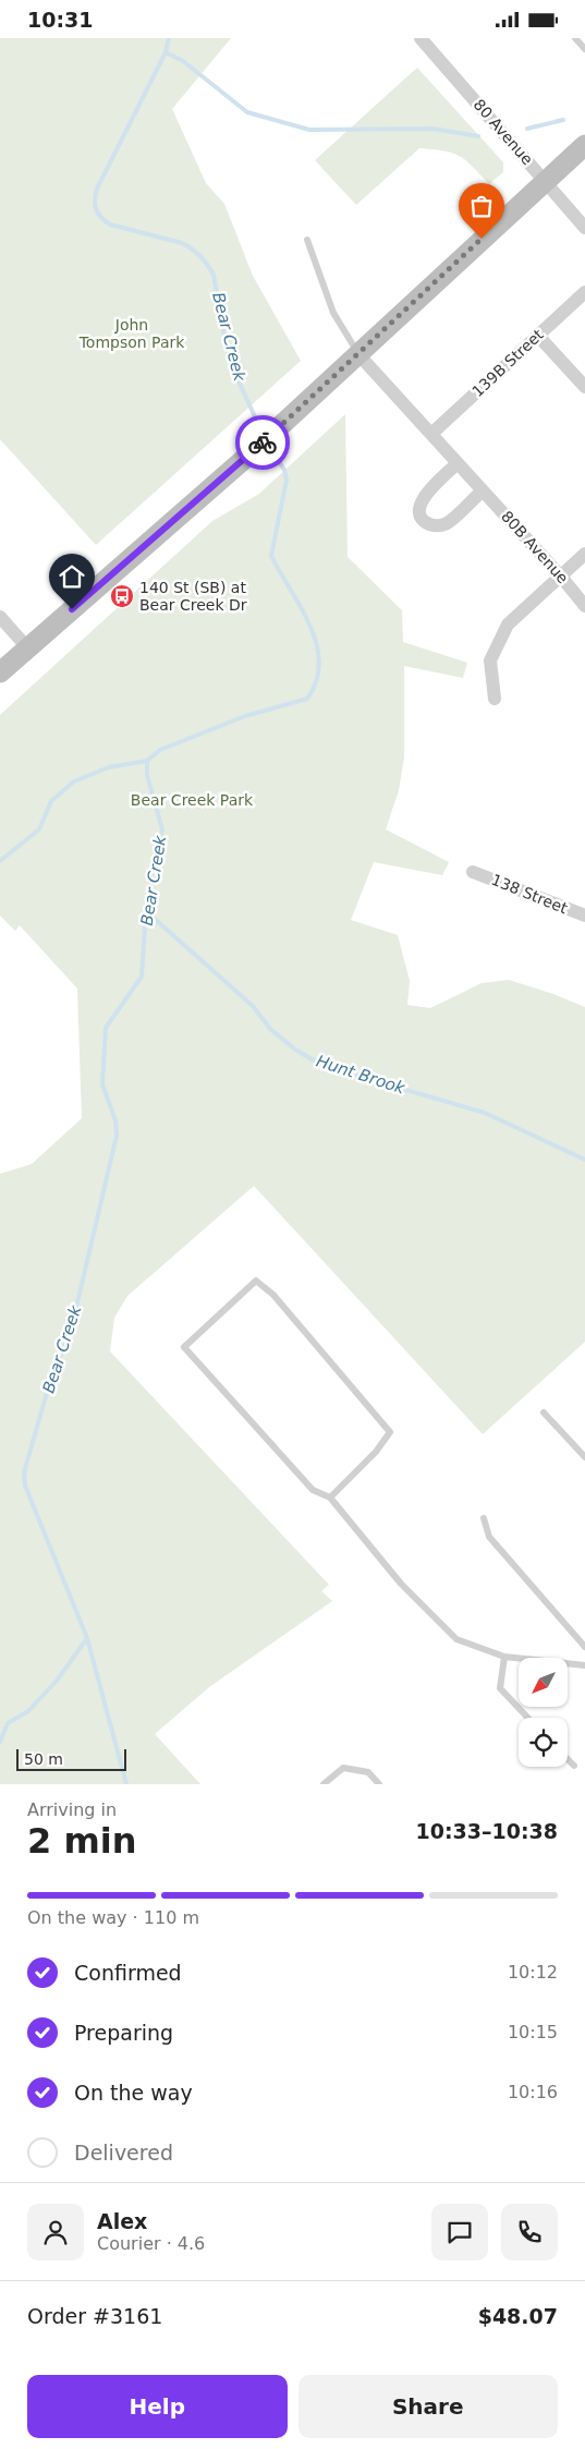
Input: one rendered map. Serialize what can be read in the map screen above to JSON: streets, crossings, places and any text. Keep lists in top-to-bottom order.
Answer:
{
  "streets": {
    "street": [
      "80 Avenue",
      "139B Street",
      "80B Avenue",
      "138 Street"
    ]
  },
  "crossings": [
    ["139B Street", "80B Avenue"]
  ],
  "water": ["Bear Creek", "Hunt Brook"],
  "parks": ["John Tompson Park", "Bear Creek Park"],
  "places": {
    "bus stop": ["140 St (SB) at Bear Creek Dr"]
  },
  "scale_bar": "50 m",
  "north": "bottom left",
  "page": {
    "status": "10:31",
    "scale": "50 m",
    "heading": ["2 min", "Arriving in", "10:33–10:38"],
    "panel": [
      "Alex",
      "Courier · 4.6",
      "Order #3161",
      "$48.07"
    ],
    "bar": "On the way · 110 m",
    "list": [
      ["Confirmed", "10:12"],
      ["Preparing", "10:15"],
      ["On the way", "10:16"],
      "Delivered"
    ],
    "buttons": ["Help", "Share"]
  }
}
